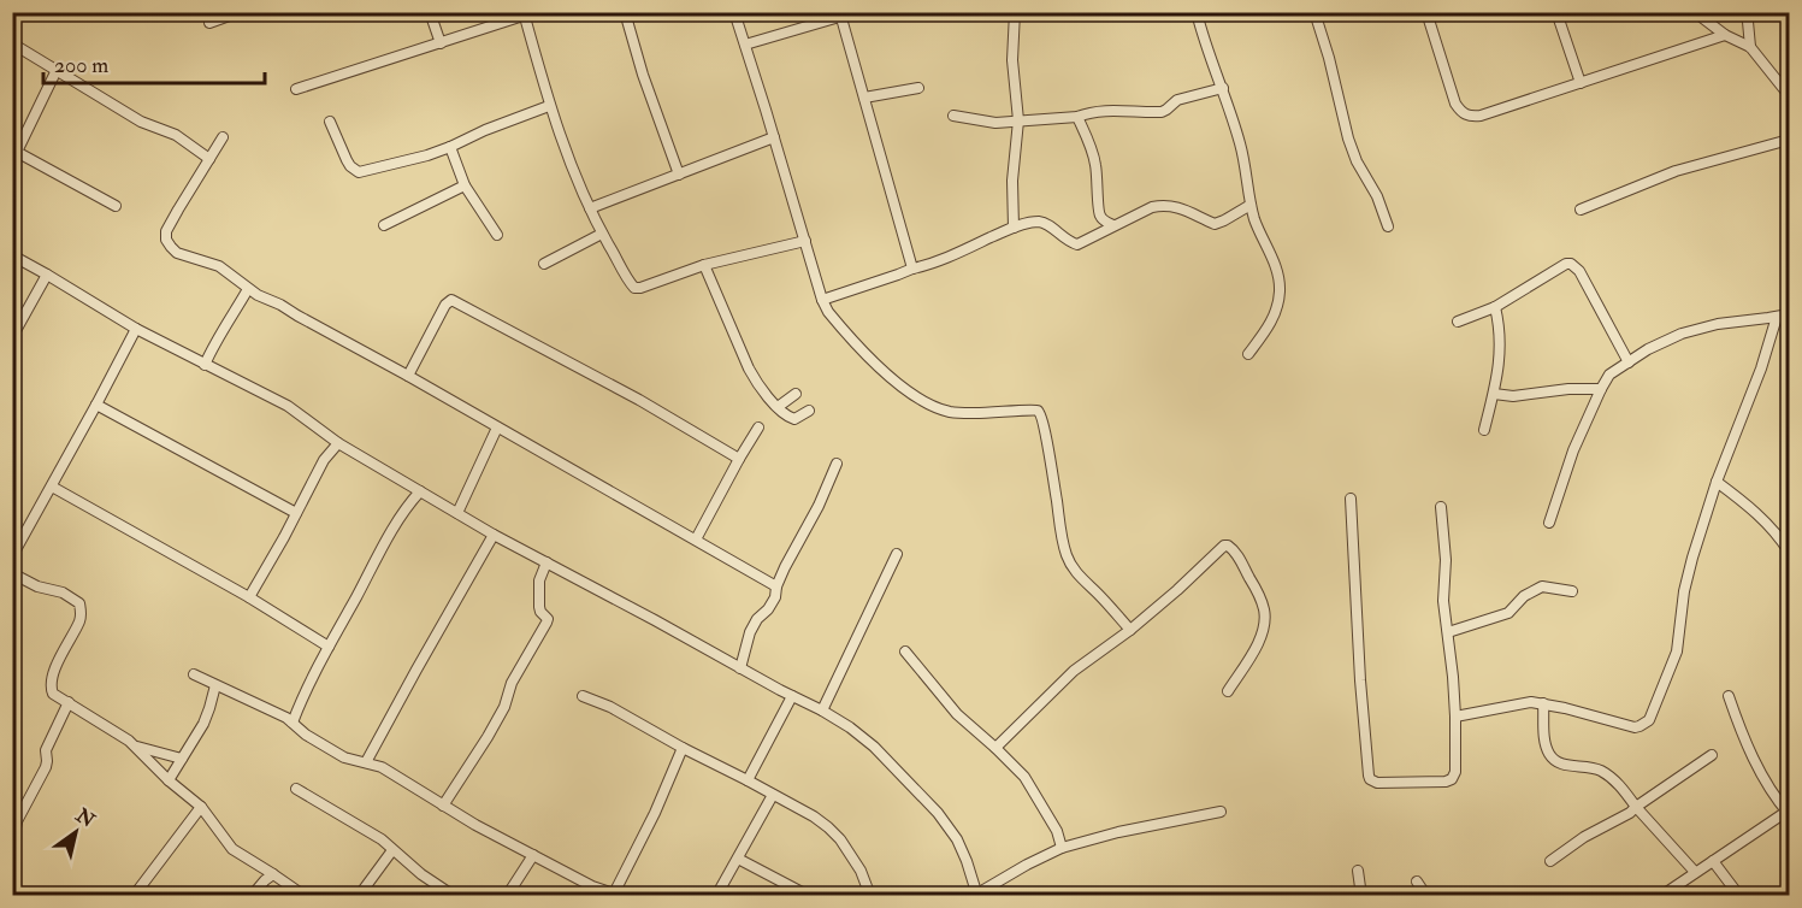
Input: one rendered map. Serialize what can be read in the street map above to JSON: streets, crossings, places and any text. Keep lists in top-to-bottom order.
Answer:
{
  "scale_bar": "200 m",
  "north": "top right"
}
